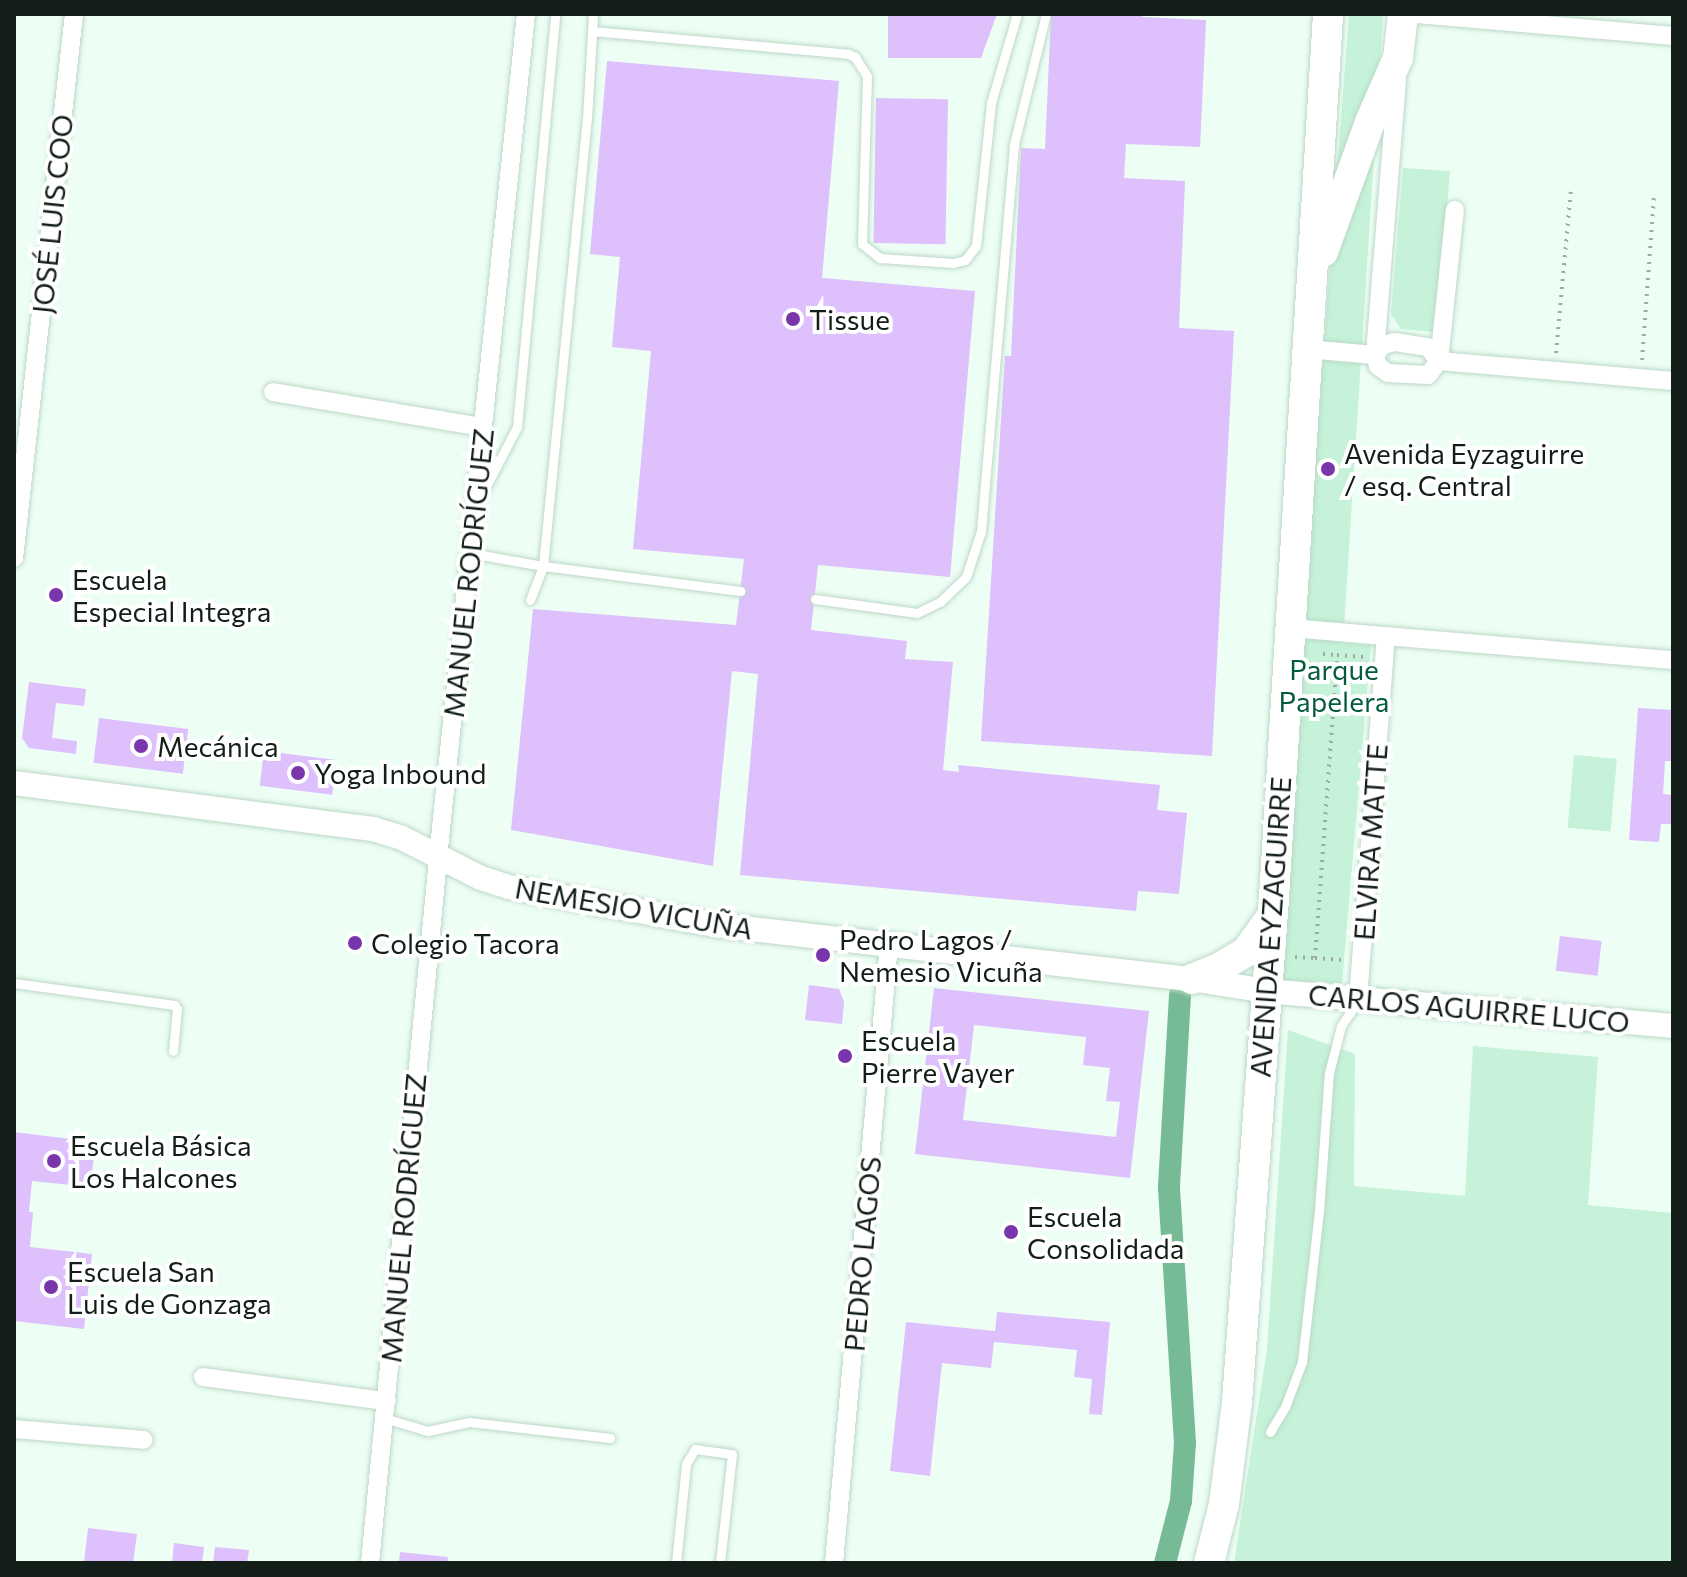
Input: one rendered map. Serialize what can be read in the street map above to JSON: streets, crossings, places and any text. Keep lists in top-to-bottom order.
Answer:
{
  "streets": {
    "main road": ["AVENIDA EYZAGUIRRE"],
    "street": [
      "JOSÉ LUIS COO",
      "MANUEL RODRÍGUEZ",
      "ELVIRA MATTE",
      "NEMESIO VICUÑA",
      "CARLOS AGUIRRE LUCO",
      "PEDRO LAGOS"
    ]
  },
  "crossings": [
    ["MANUEL RODRÍGUEZ", "NEMESIO VICUÑA"],
    ["ELVIRA MATTE", "CARLOS AGUIRRE LUCO"],
    ["NEMESIO VICUÑA", "AVENIDA EYZAGUIRRE"],
    ["NEMESIO VICUÑA", "CARLOS AGUIRRE LUCO"],
    ["NEMESIO VICUÑA", "PEDRO LAGOS"],
    ["AVENIDA EYZAGUIRRE", "CARLOS AGUIRRE LUCO"]
  ],
  "parks": ["Parque Papelera"],
  "places": [
    "Tissue",
    "Avenida Eyzaguirre / esq. Central",
    "Escuela Especial Integra",
    "Mecánica",
    "Yoga Inbound",
    "Colegio Tacora",
    "Pedro Lagos / Nemesio Vicuña",
    "Escuela Pierre Vayer",
    "Escuela Básica Los Halcones",
    "Escuela Consolidada",
    "Escuela San Luis de Gonzaga"
  ]
}
